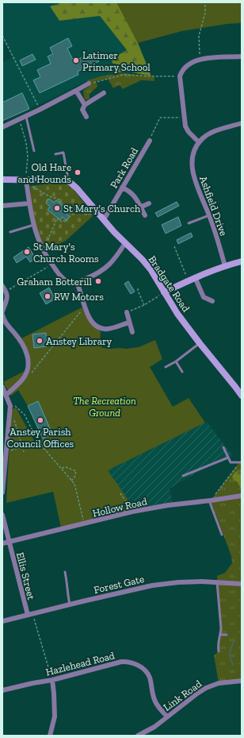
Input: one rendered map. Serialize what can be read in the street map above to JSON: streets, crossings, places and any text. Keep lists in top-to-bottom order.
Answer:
{
  "streets": {
    "street": [
      "Park Road",
      "Ashfield Drive",
      "Bradgate Road",
      "Hollow Road",
      "Ellis Street",
      "Forest Gate",
      "Hazlehead Road",
      "Link Road"
    ]
  },
  "crossings": [
    ["Park Road", "Bradgate Road"],
    ["Hollow Road", "Ellis Street"],
    ["Ellis Street", "Forest Gate"],
    ["Hazlehead Road", "Link Road"]
  ],
  "parks": ["The Recreation Ground"],
  "places": [
    "Latimer Primary School",
    "Old Hare and Hounds",
    "St Mary's Church",
    "St Mary's Church Rooms",
    "Graham Botterill",
    "RW Motors",
    "Anstey Library",
    "Anstey Parish Council Offices"
  ]
}
